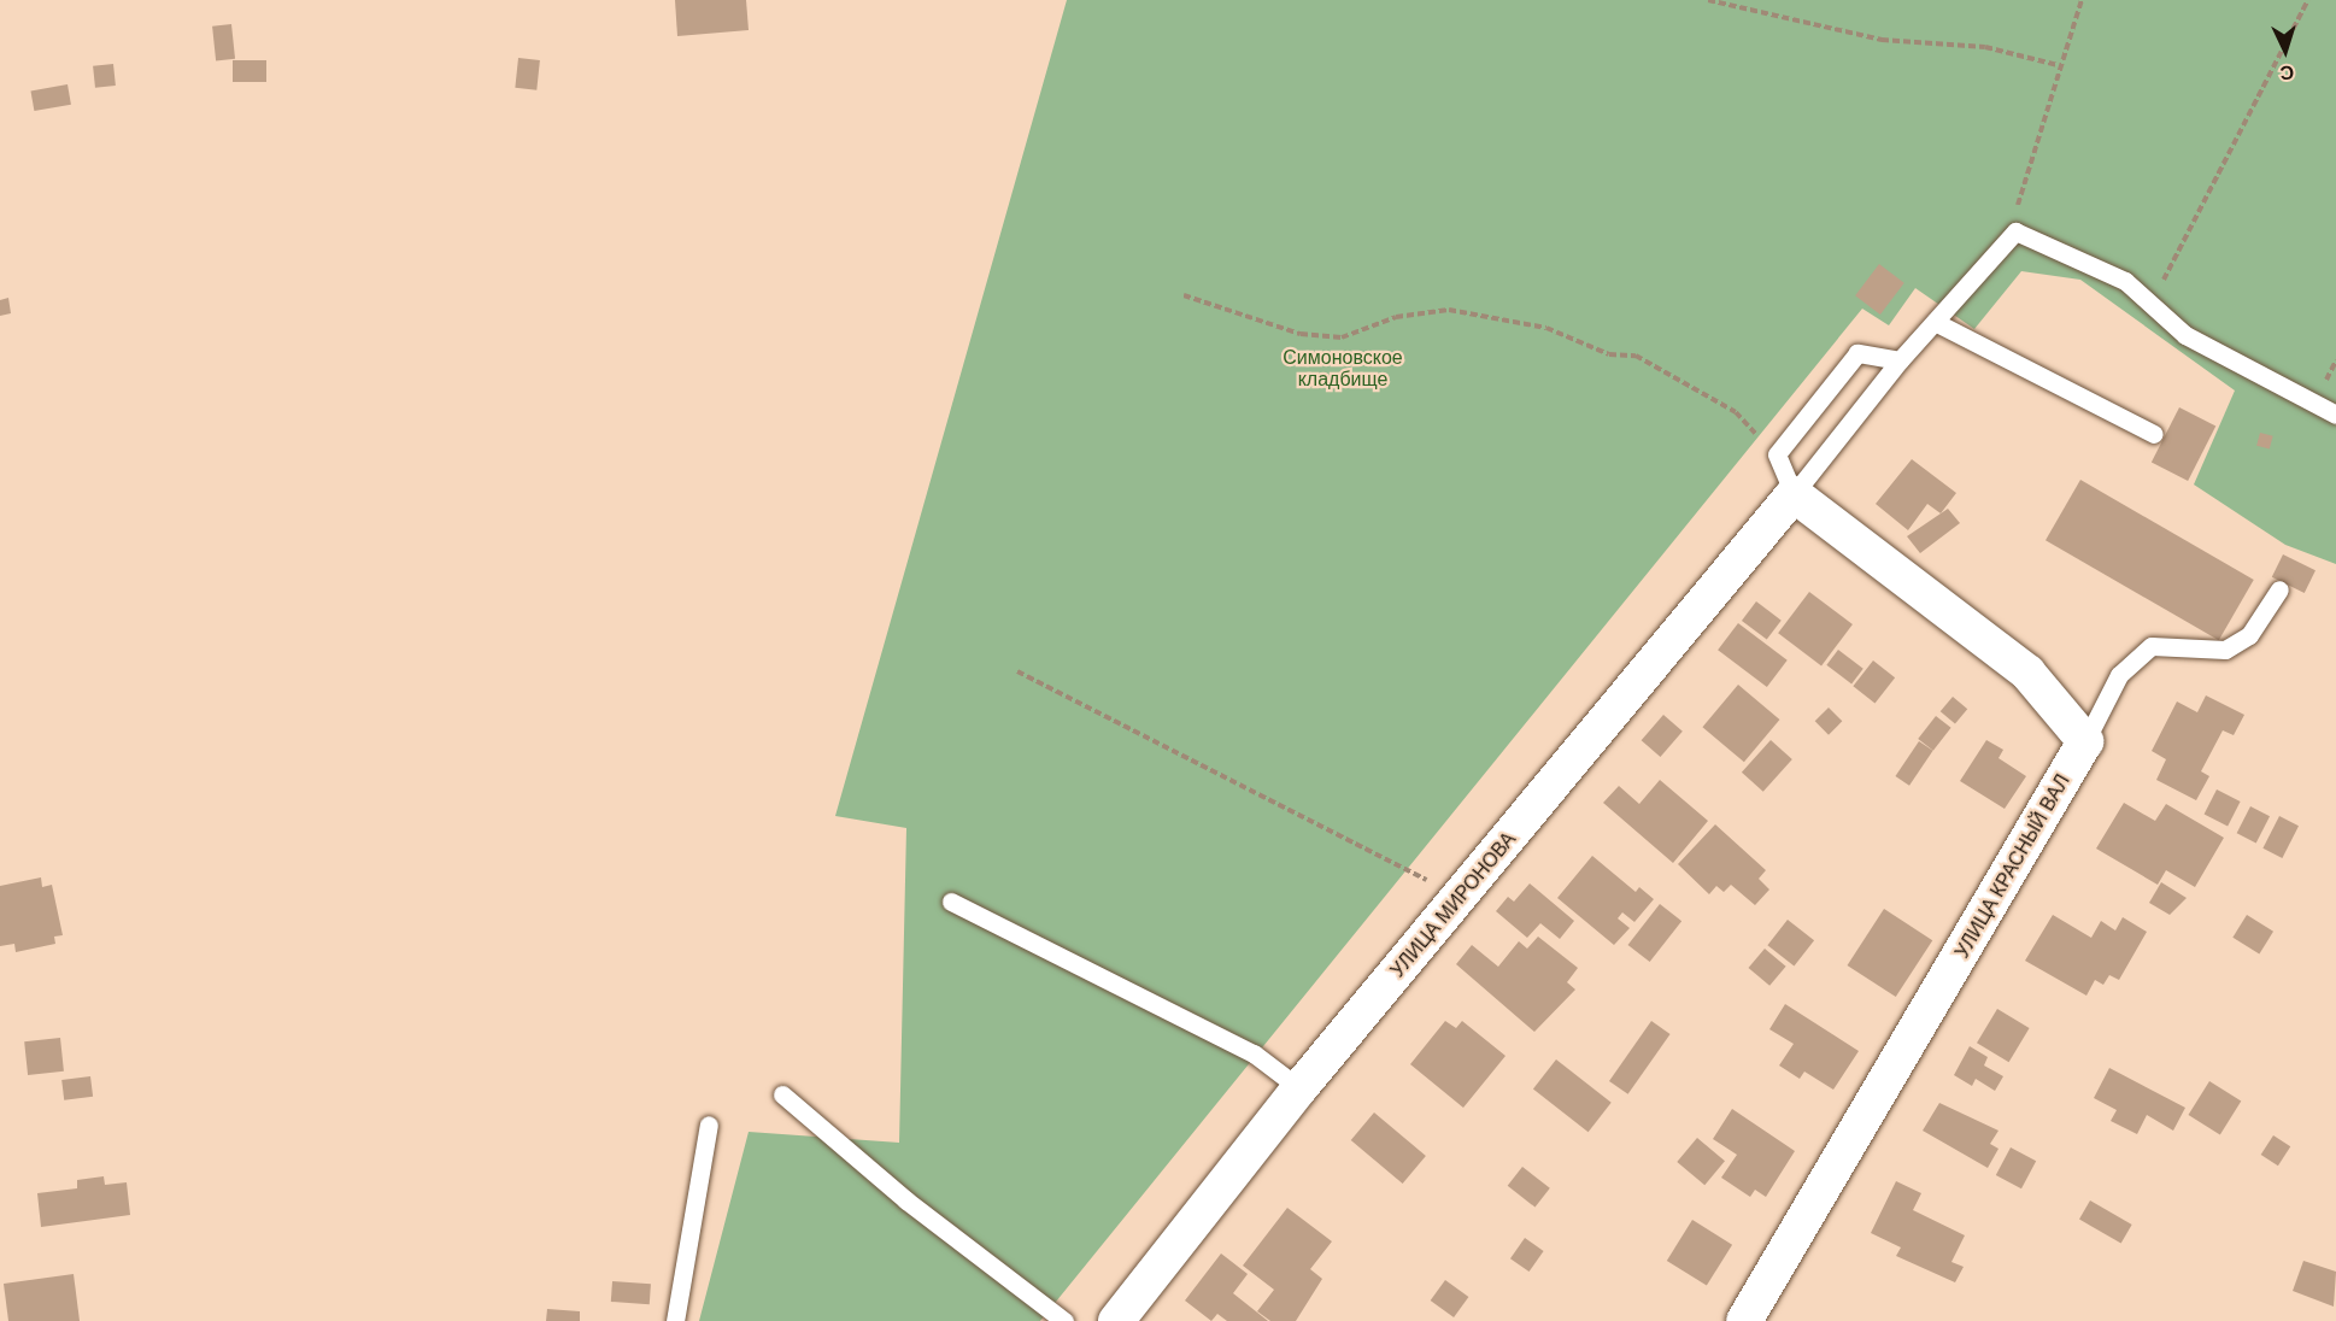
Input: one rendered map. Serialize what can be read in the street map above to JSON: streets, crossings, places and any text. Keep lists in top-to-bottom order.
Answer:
{
  "streets": {
    "street": ["УЛИЦА КРАСНЫЙ ВАЛ", "УЛИЦА МИРОНОВА"]
  },
  "parks": ["Симоновское кладбище"],
  "north": "bottom"
}
